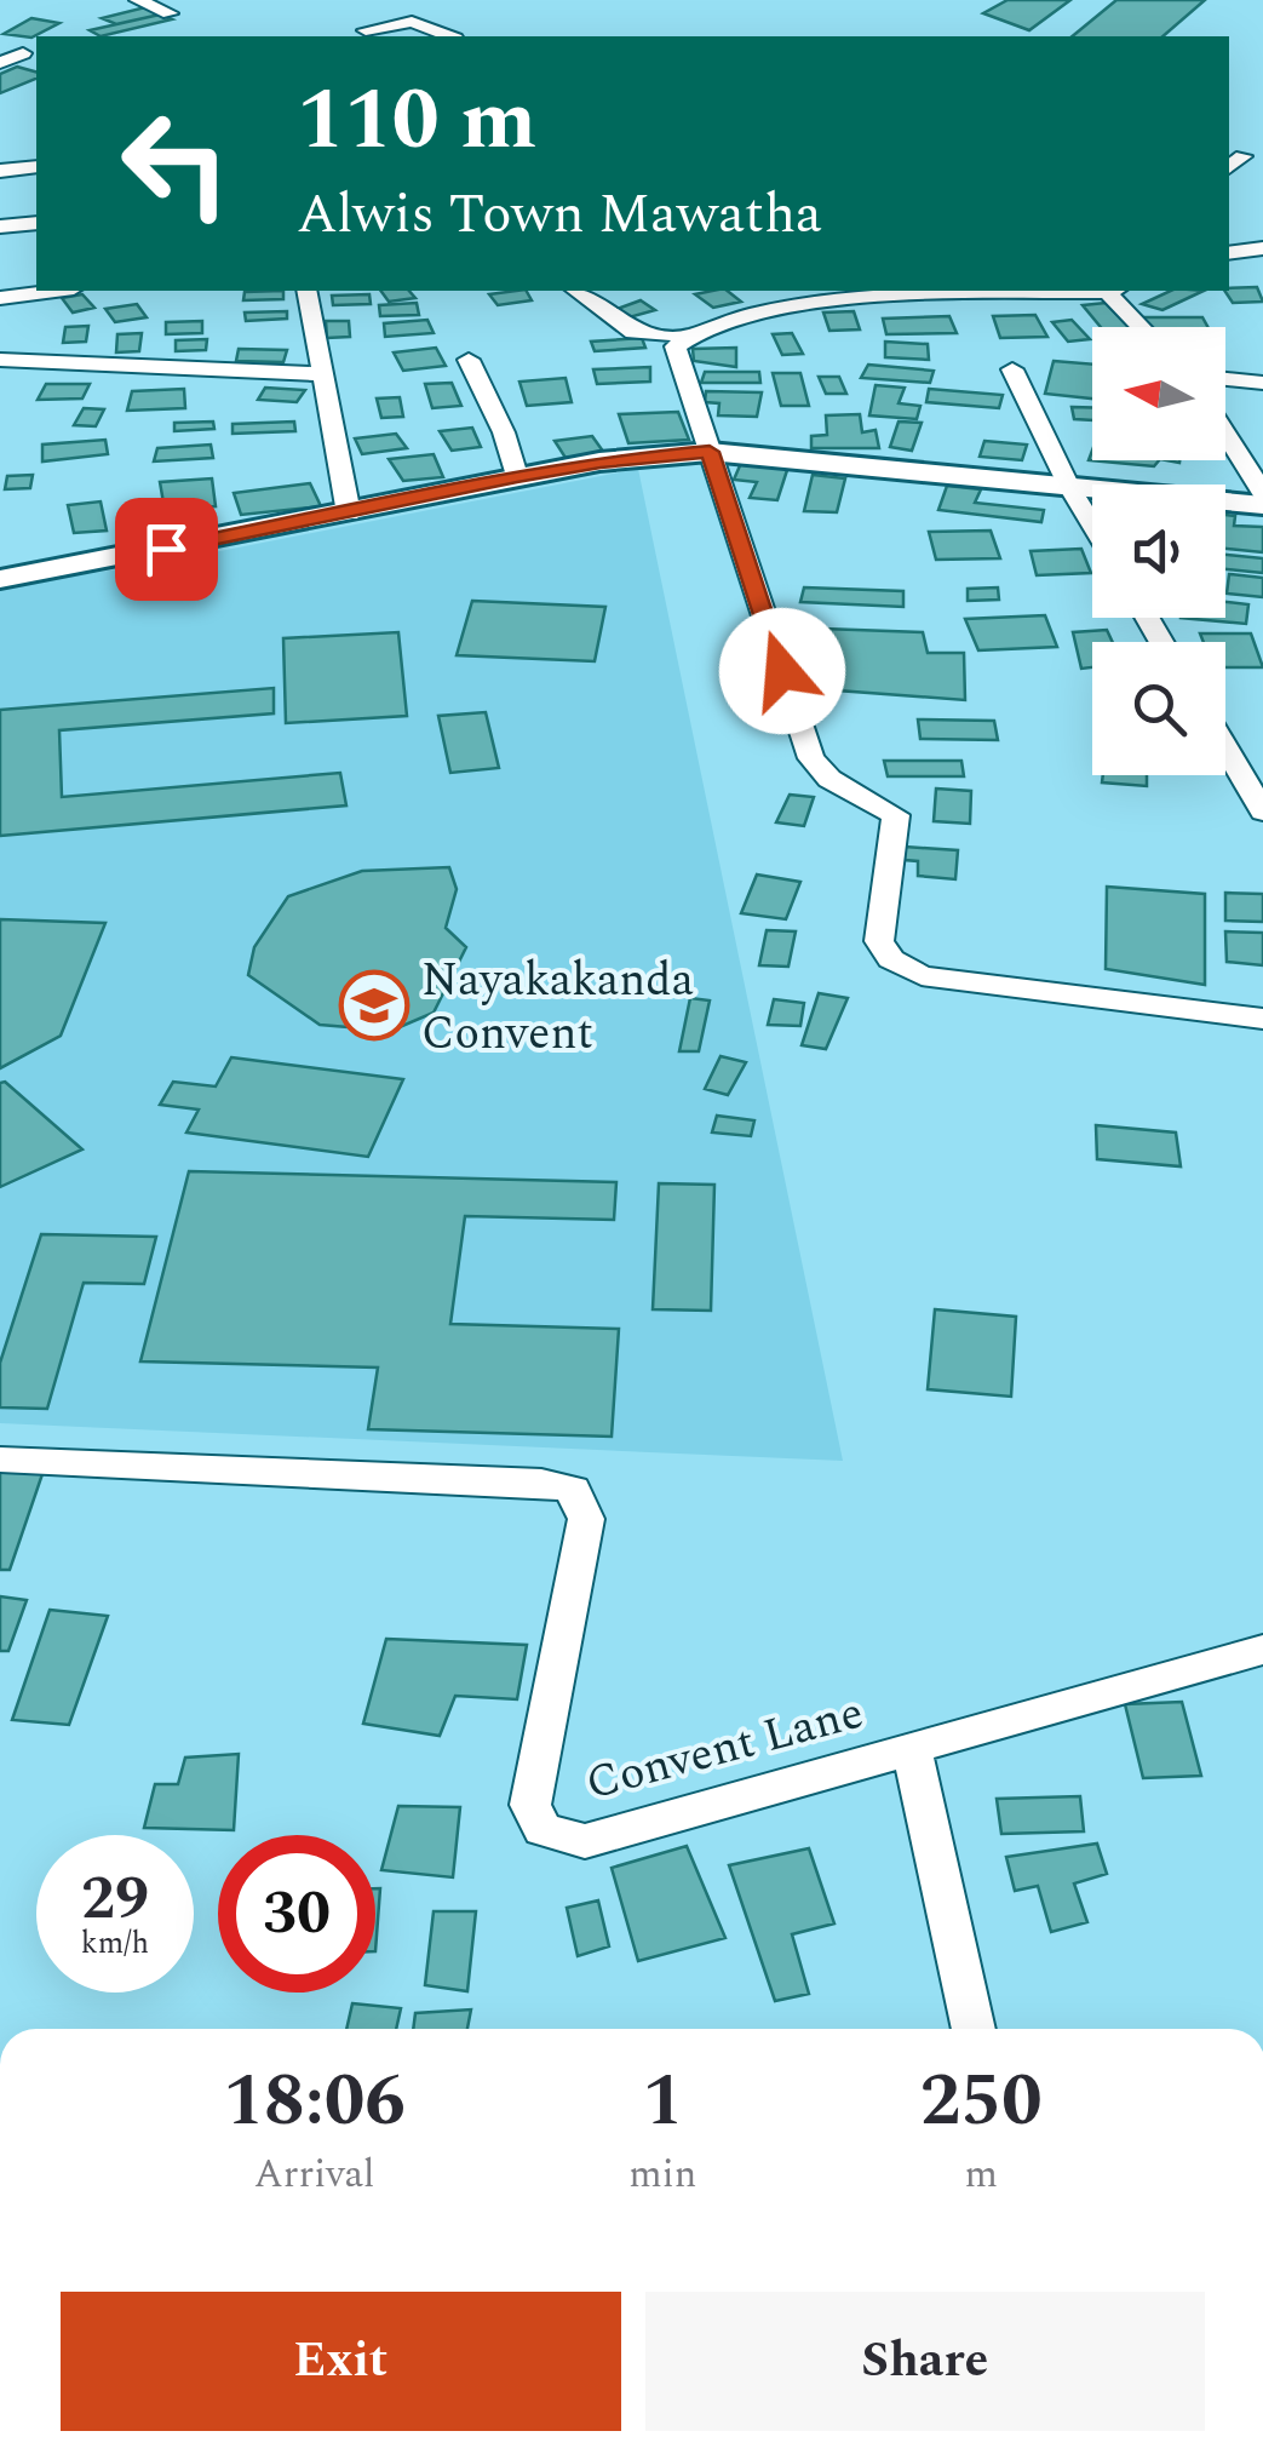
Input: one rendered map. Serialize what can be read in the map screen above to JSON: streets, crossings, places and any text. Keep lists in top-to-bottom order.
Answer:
{
  "streets": {
    "street": ["Convent Lane"]
  },
  "places": {
    "school or university": ["Nayakakanda Convent"]
  },
  "north": "left",
  "page": {
    "turn": ["110 m", "Alwis Town Mawatha"],
    "speed": "29 km/h",
    "limit": "30",
    "eta": [
      "18:06",
      "Arrival",
      "1",
      "min",
      "250",
      "m"
    ],
    "buttons": ["Exit", "Share"]
  }
}
